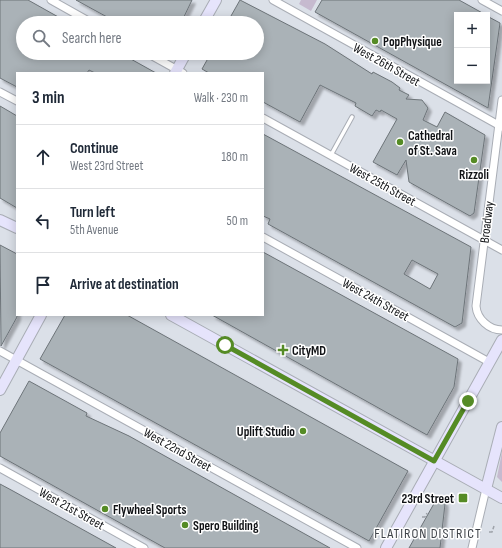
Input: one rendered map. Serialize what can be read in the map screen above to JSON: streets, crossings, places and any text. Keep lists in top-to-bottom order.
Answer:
{
  "streets": {
    "street": [
      "West 26th Street",
      "West 25th Street",
      "Broadway",
      "West 24th Street",
      "West 22nd Street",
      "West 21st Street"
    ]
  },
  "crossings": [
    ["West 26th Street", "Broadway"],
    ["West 25th Street", "Broadway"]
  ],
  "districts": ["FLATIRON DISTRICT"],
  "places": {
    "other": [
      "PopPhysique",
      "Cathedral of St. Sava",
      "Rizzoli",
      "Uplift Studio",
      "Flywheel Sports",
      "Spero Building"
    ],
    "health": ["CityMD"],
    "transit": ["23rd Street"]
  },
  "page": {
    "map_buttons": ["+", "−"],
    "search": "Search here",
    "heading": ["3 min", "Walk · 230 m"],
    "list": [
      ["Continue", "West 23rd Street", "180 m"],
      ["Turn left", "5th Avenue", "50 m"],
      "Arrive at destination"
    ]
  }
}
